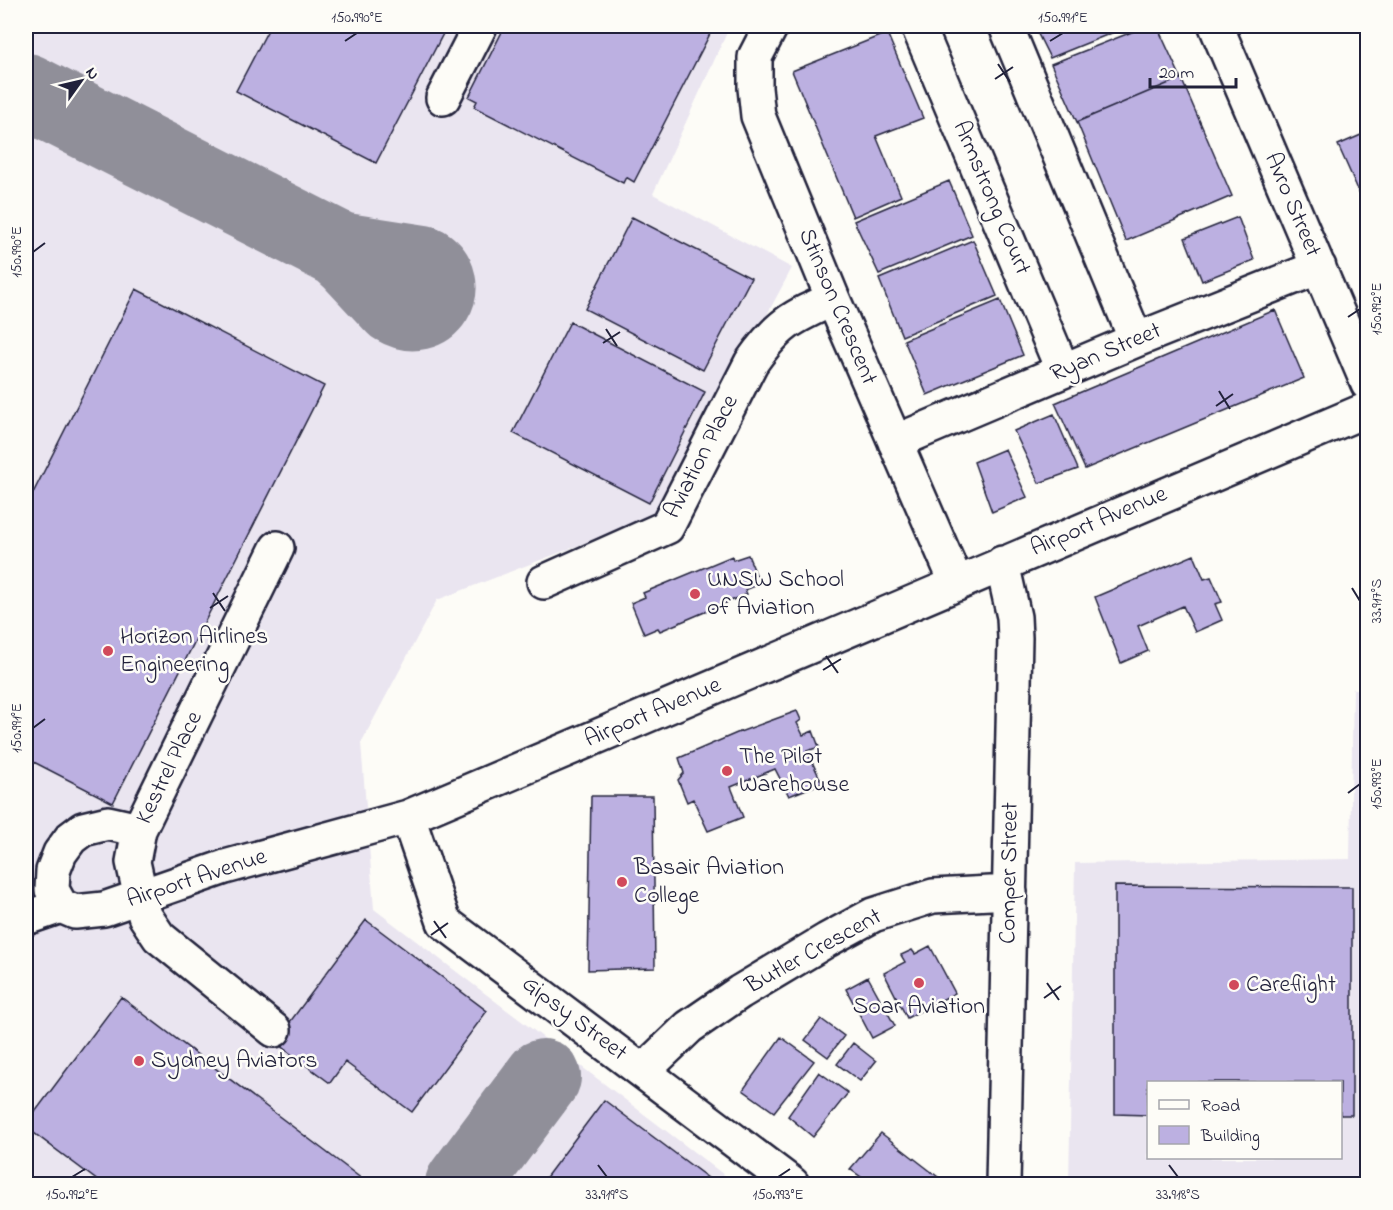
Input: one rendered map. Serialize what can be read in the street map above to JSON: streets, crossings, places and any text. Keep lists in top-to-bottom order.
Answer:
{
  "streets": {
    "street": [
      "Armstrong Court",
      "Avro Street",
      "Stinson Crescent",
      "Ryan Street",
      "Aviation Place",
      "Airport Avenue",
      "Kestrel Place",
      "Comper Street",
      "Butler Crescent",
      "Gipsy Street"
    ]
  },
  "crossings": [
    ["Armstrong Court", "Ryan Street"],
    ["Avro Street", "Ryan Street"],
    ["Stinson Crescent", "Ryan Street"],
    ["Stinson Crescent", "Aviation Place"],
    ["Stinson Crescent", "Airport Avenue"],
    ["Airport Avenue", "Kestrel Place"],
    ["Airport Avenue", "Comper Street"],
    ["Airport Avenue", "Gipsy Street"],
    ["Comper Street", "Butler Crescent"],
    ["Butler Crescent", "Gipsy Street"]
  ],
  "places": [
    "UNSW School of Aviation",
    "Horizon Airlines Engineering",
    "The Pilot Warehouse",
    "Basair Aviation College",
    "Soar Aviation",
    "Careflight",
    "Sydney Aviators"
  ],
  "legend": ["Road", "Building"],
  "scale_bar": "20 m",
  "north": "top right",
  "coordinates": [
    "150.990°E",
    "150.991°E",
    "150.992°E",
    "33.917°S",
    "150.993°E",
    "33.919°S",
    "33.918°S"
  ]
}
